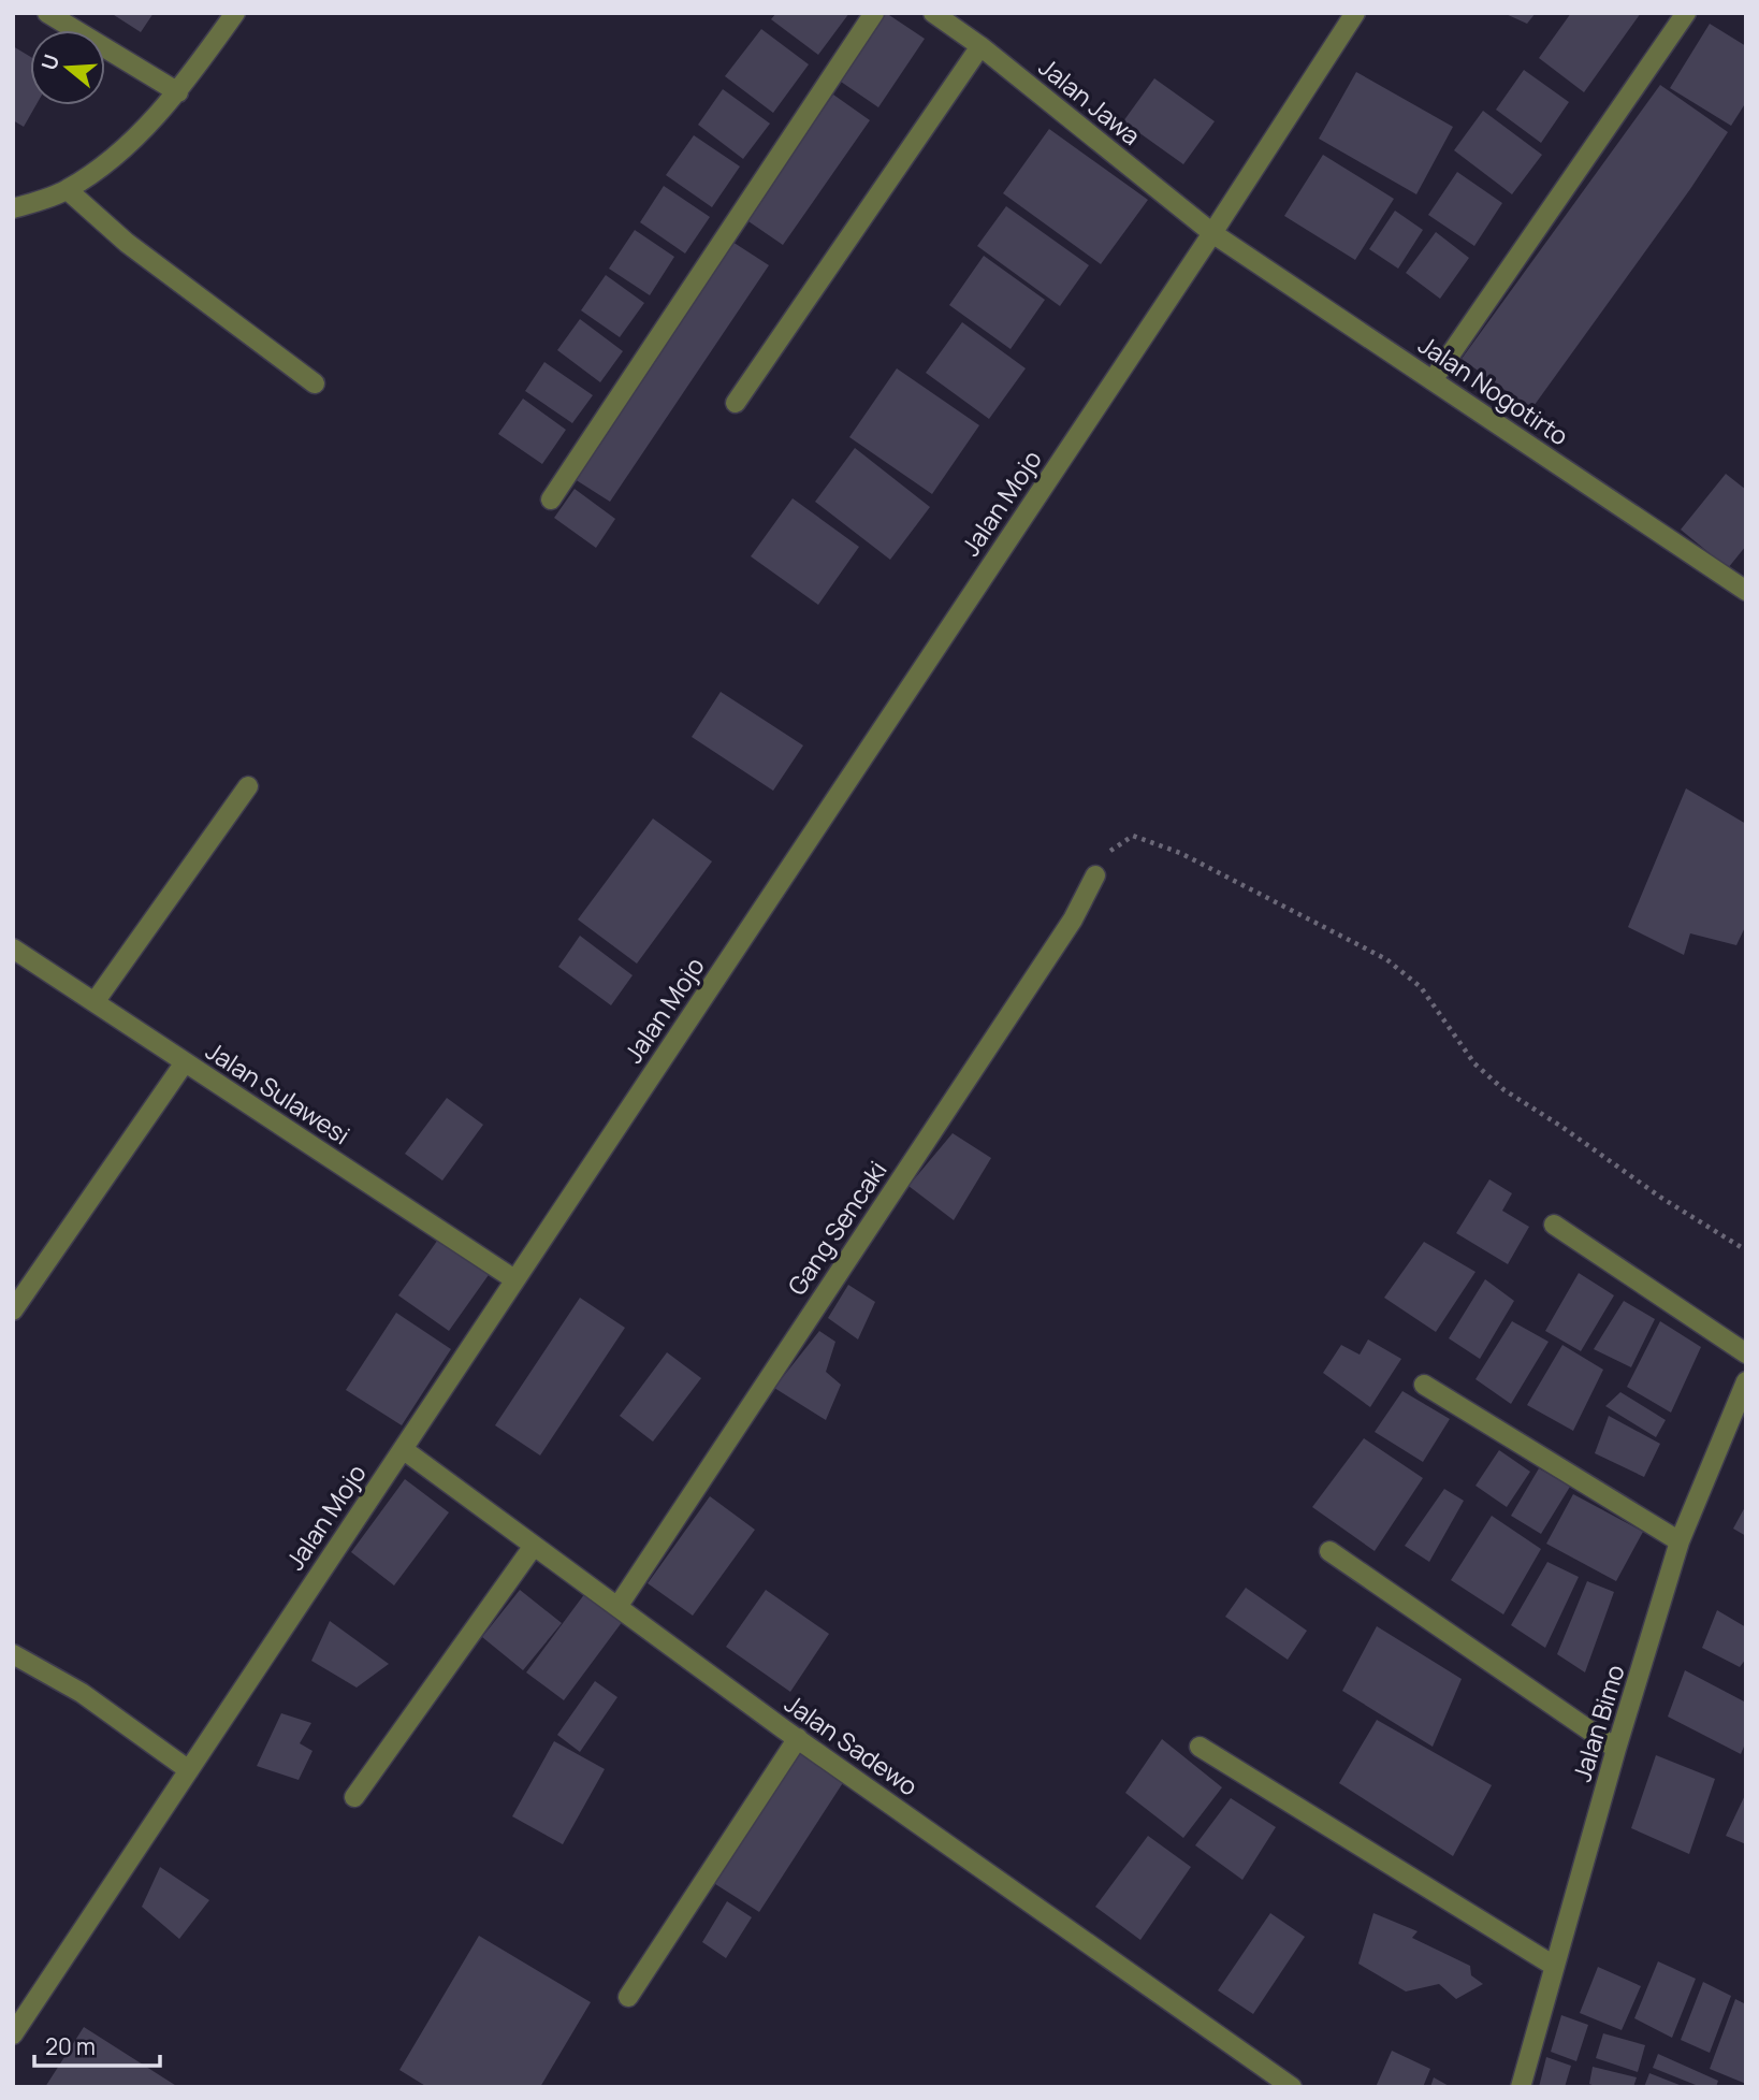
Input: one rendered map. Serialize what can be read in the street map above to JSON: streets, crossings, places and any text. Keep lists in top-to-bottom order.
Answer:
{
  "streets": {
    "street": [
      "Jalan Jawa",
      "Jalan Nogotirto",
      "Jalan Mojo",
      "Jalan Sulawesi",
      "Gang Sencaki",
      "Jalan Bimo",
      "Jalan Sadewo"
    ]
  },
  "crossings": [
    ["Jalan Jawa", "Jalan Nogotirto"],
    ["Jalan Jawa", "Jalan Mojo"],
    ["Jalan Nogotirto", "Jalan Mojo"],
    ["Jalan Mojo", "Jalan Sulawesi"],
    ["Jalan Mojo", "Jalan Sadewo"],
    ["Gang Sencaki", "Jalan Sadewo"]
  ],
  "scale_bar": "20 m",
  "north": "left"
}
